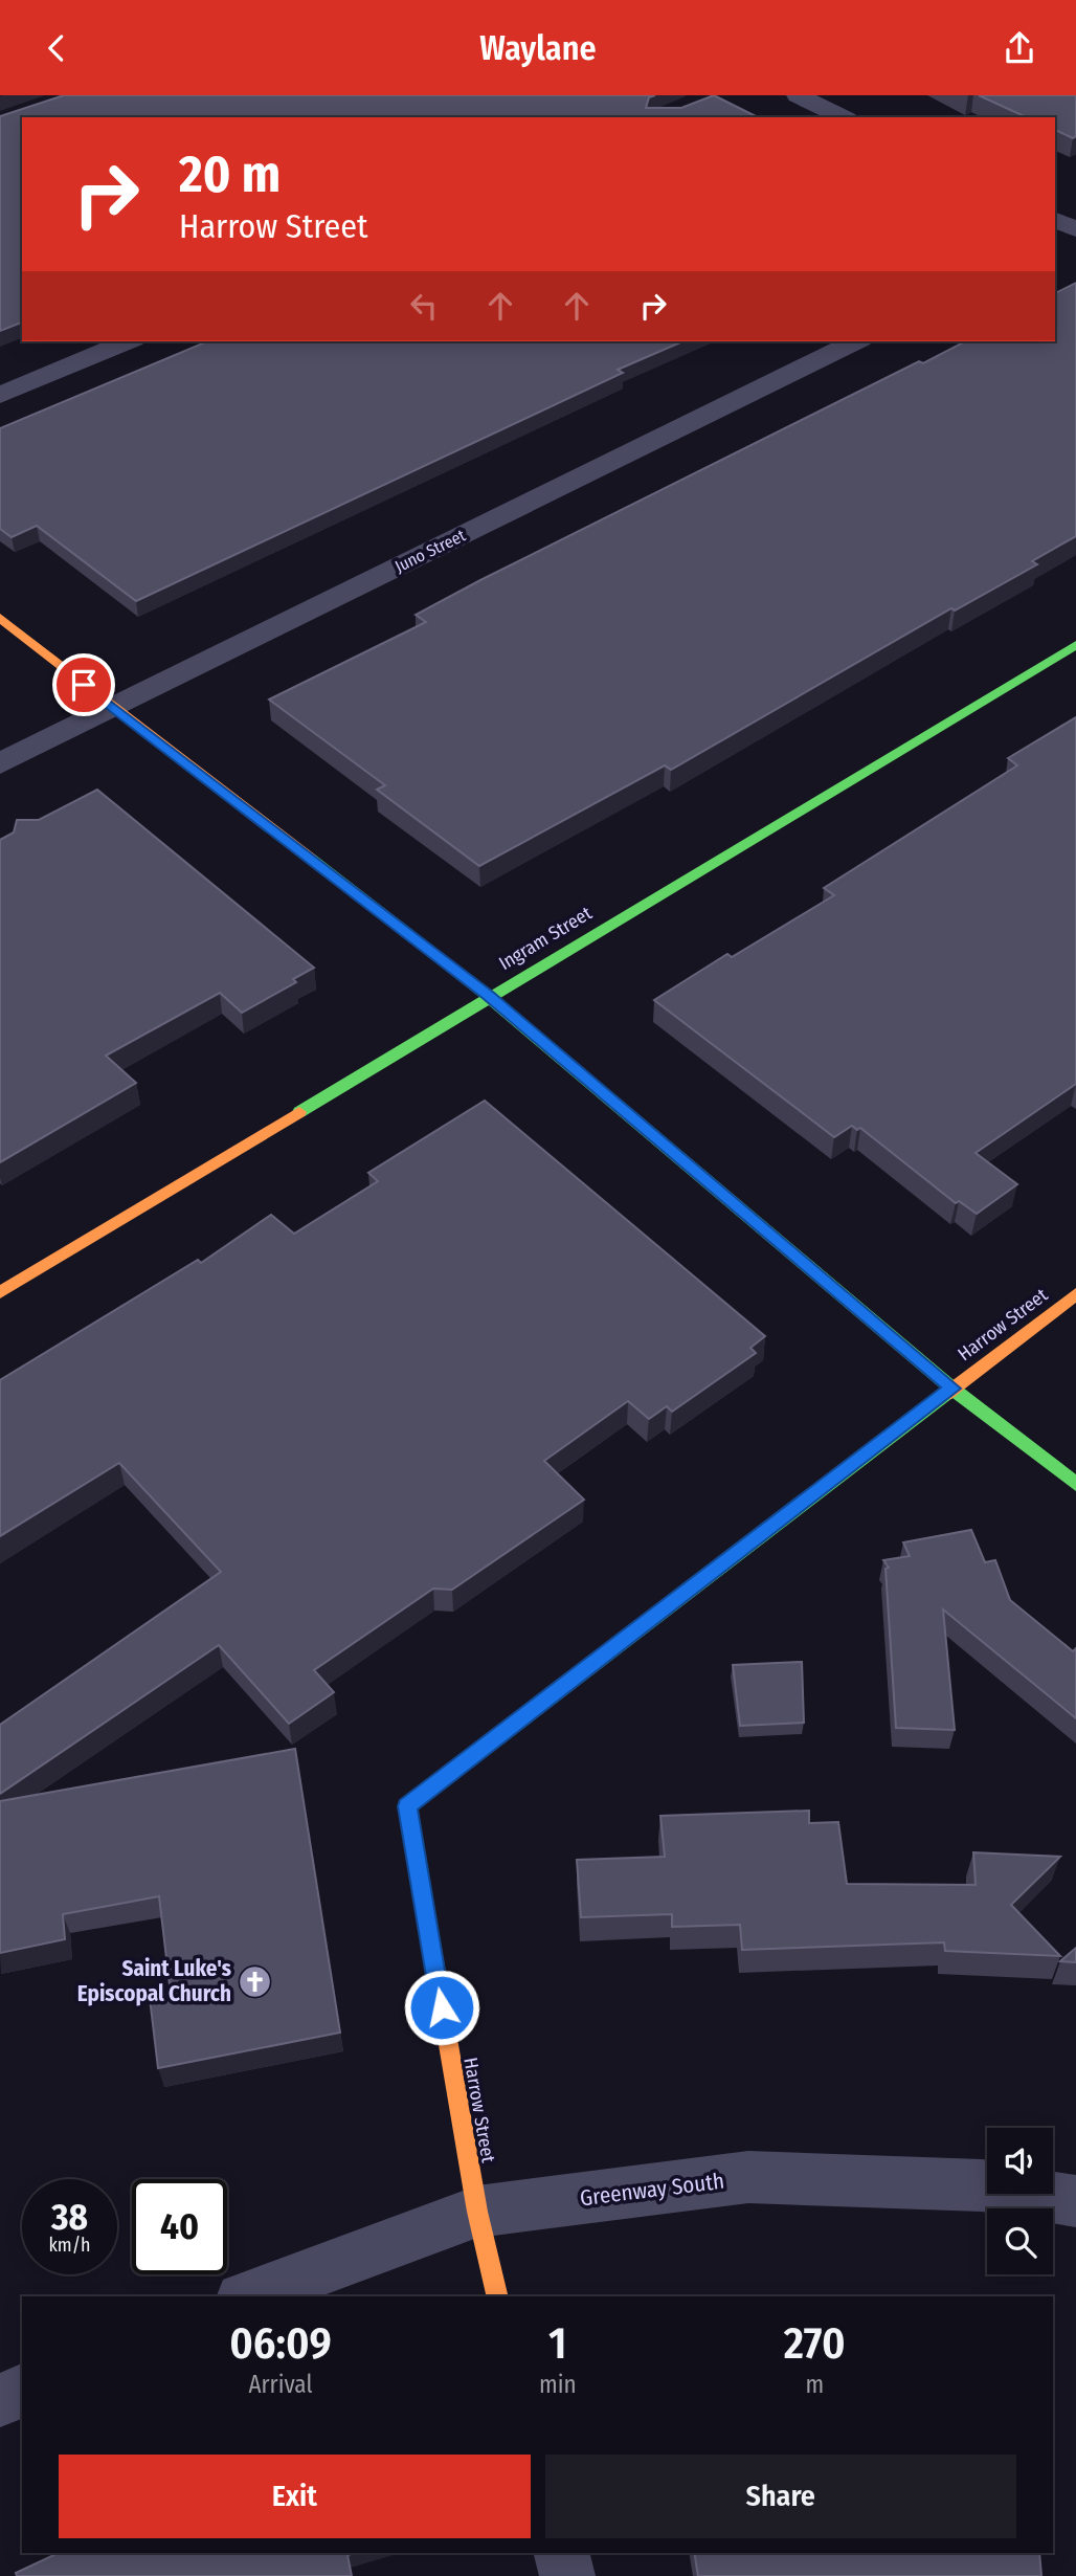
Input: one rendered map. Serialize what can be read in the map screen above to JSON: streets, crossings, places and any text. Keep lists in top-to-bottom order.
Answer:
{
  "streets": {
    "street": [
      "Juno Street",
      "Ingram Street",
      "Harrow Street",
      "Greenway South"
    ]
  },
  "crossings": [
    ["Harrow Street", "Greenway South"]
  ],
  "places": {
    "church": ["Saint Luke's Episcopal Church"]
  },
  "page": {
    "header": "Waylane",
    "turn": ["20 m", "Harrow Street"],
    "speed": "38 km/h",
    "limit": "40",
    "eta": [
      "06:09",
      "Arrival",
      "1",
      "min",
      "270",
      "m"
    ],
    "buttons": ["Exit", "Share"]
  }
}
